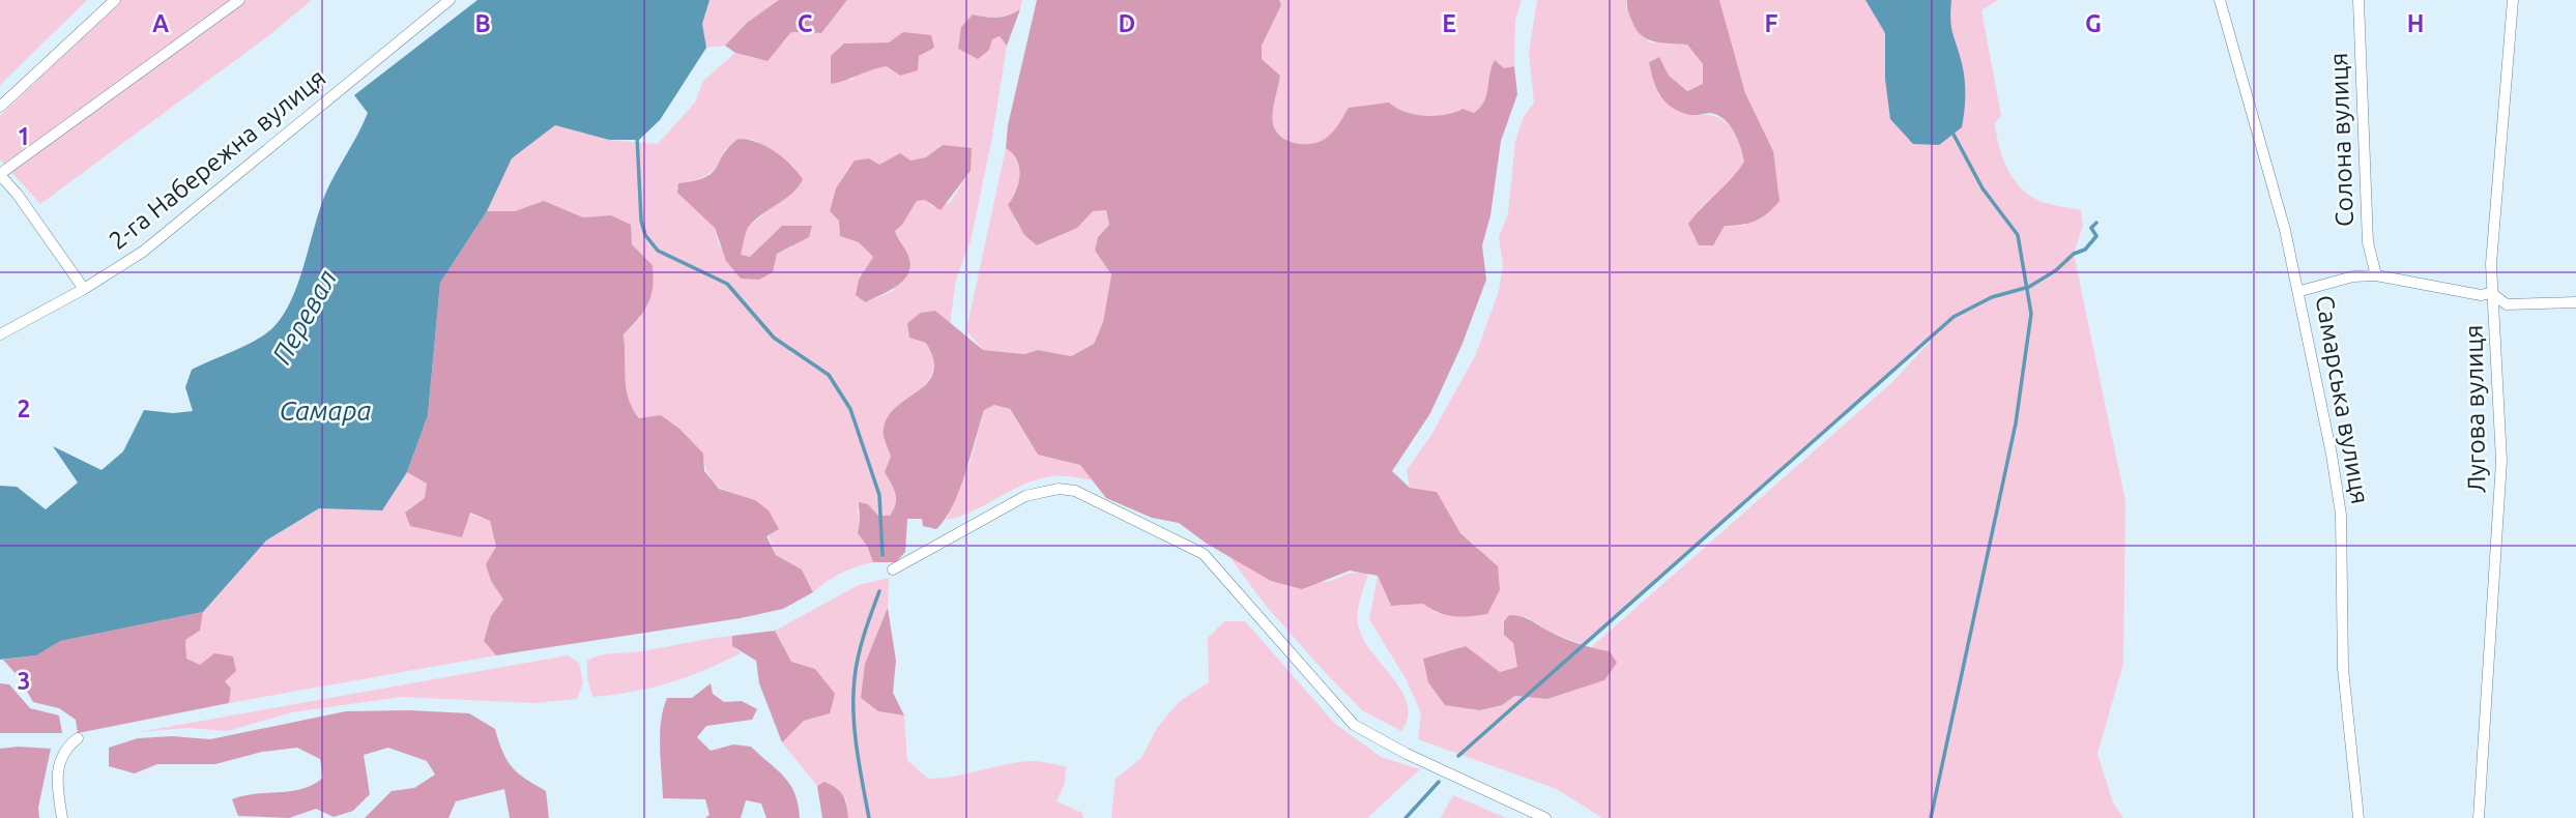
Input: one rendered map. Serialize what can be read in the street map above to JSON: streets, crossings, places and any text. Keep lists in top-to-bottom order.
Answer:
{
  "streets": {
    "street": [
      "Солона вулиця",
      "2-га Набережна вулиця",
      "Самарська вулиця",
      "Лугова вулиця"
    ]
  },
  "water": ["Перевал", "Самара"],
  "grid": {
    "columns": [
      "A",
      "B",
      "C",
      "D",
      "E",
      "F",
      "G",
      "H"
    ],
    "rows": ["1", "2", "3"]
  }
}
